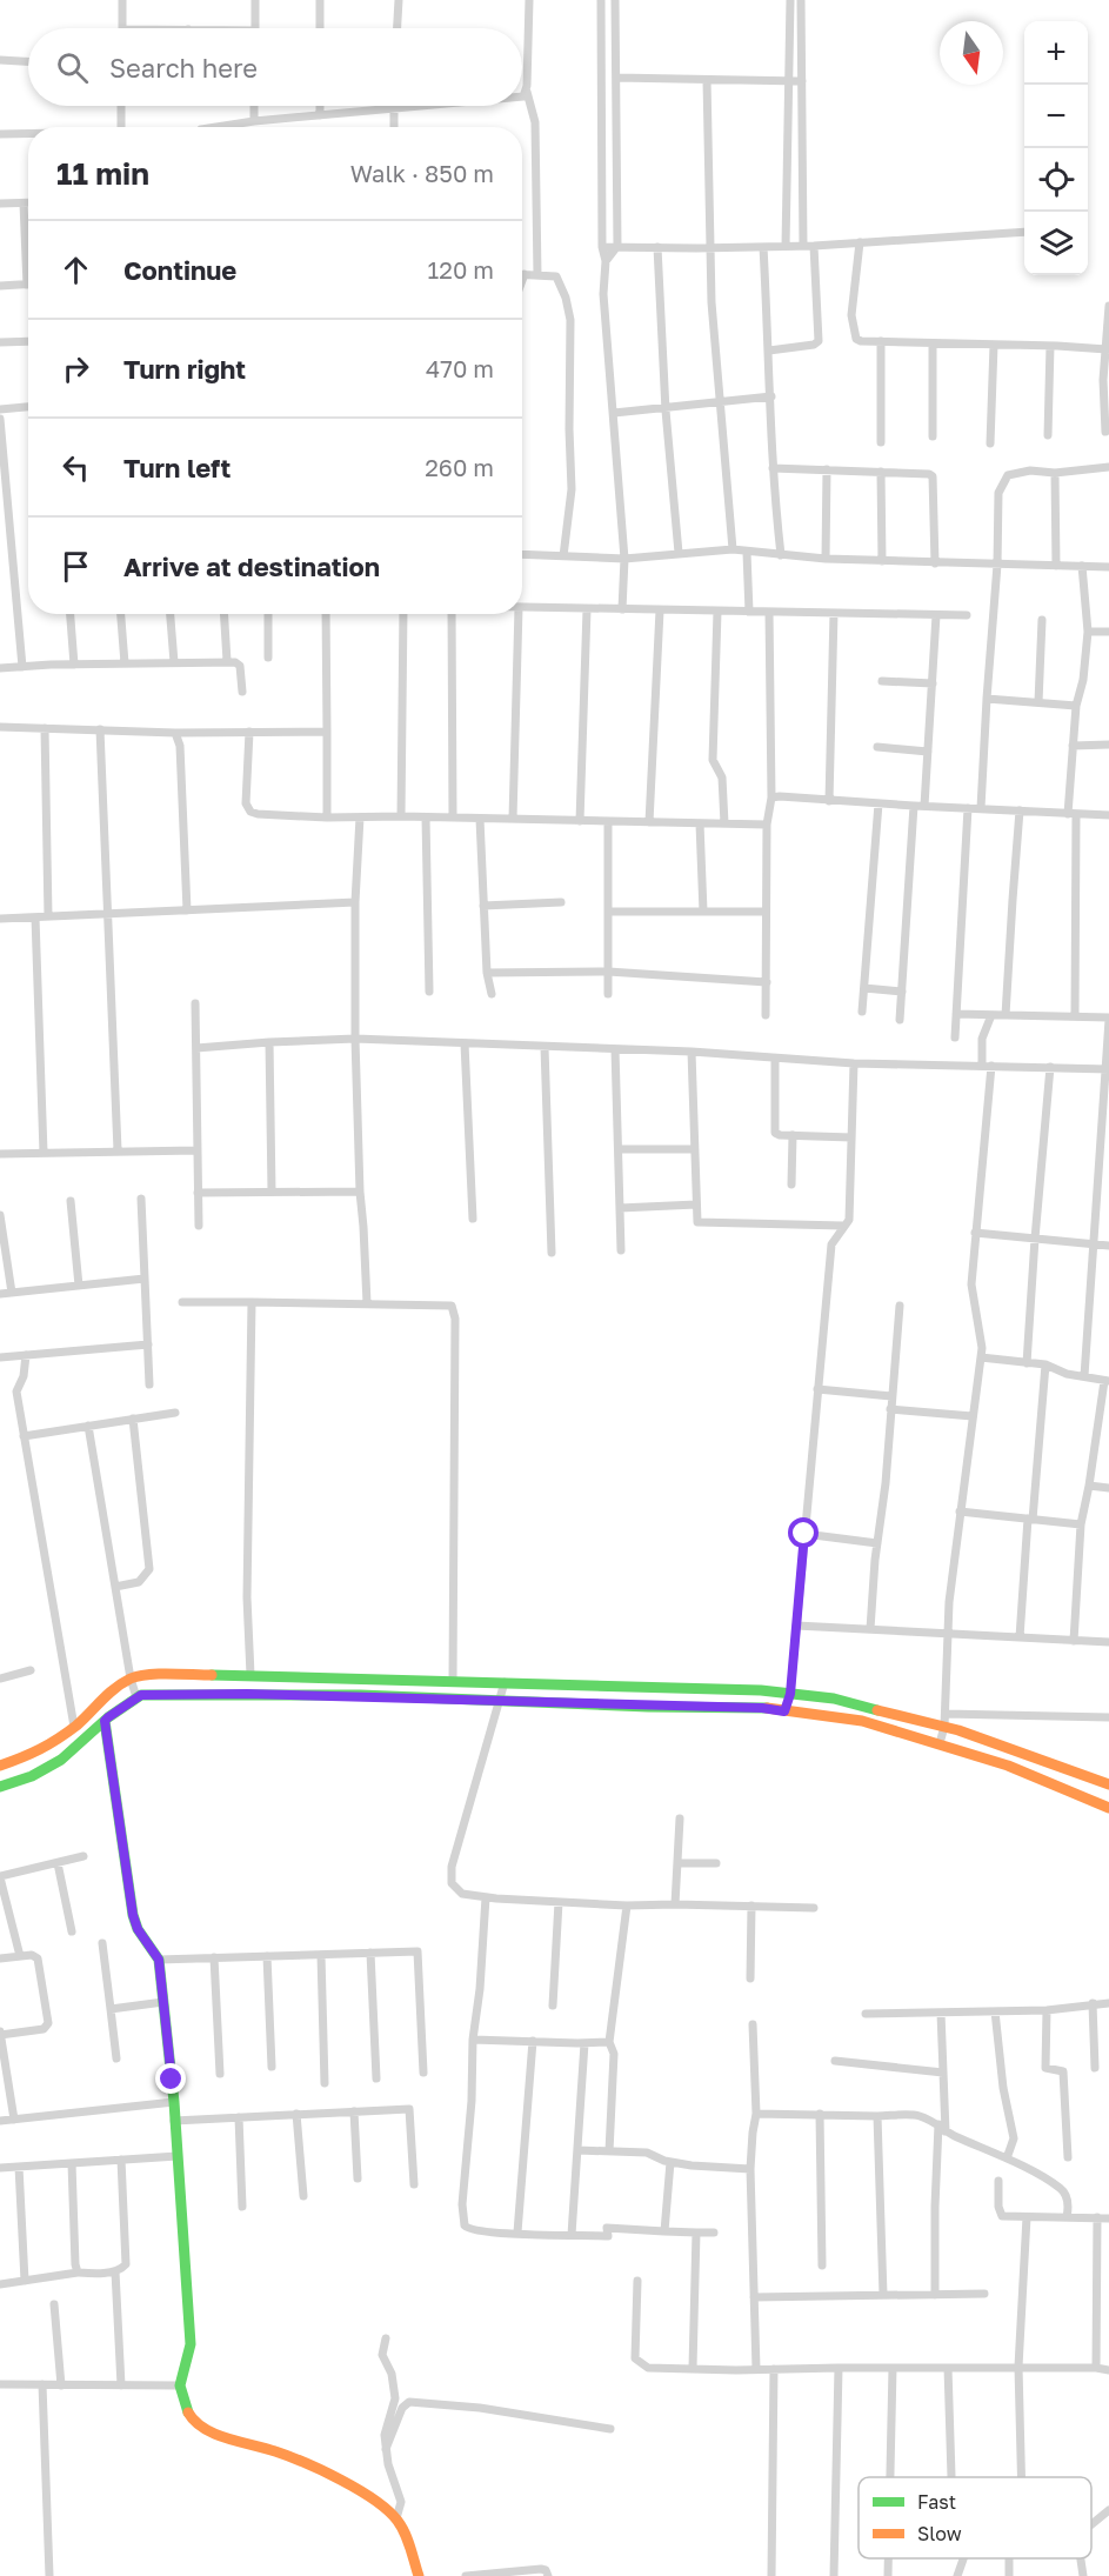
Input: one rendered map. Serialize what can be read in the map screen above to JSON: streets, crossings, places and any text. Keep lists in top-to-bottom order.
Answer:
{
  "legend": ["Fast", "Slow"],
  "north": "bottom",
  "page": {
    "map_buttons": ["+", "−"],
    "search": "Search here",
    "heading": ["11 min", "Walk · 850 m"],
    "list": [
      ["Continue", "120 m"],
      ["Turn right", "470 m"],
      ["Turn left", "260 m"],
      "Arrive at destination"
    ]
  }
}
